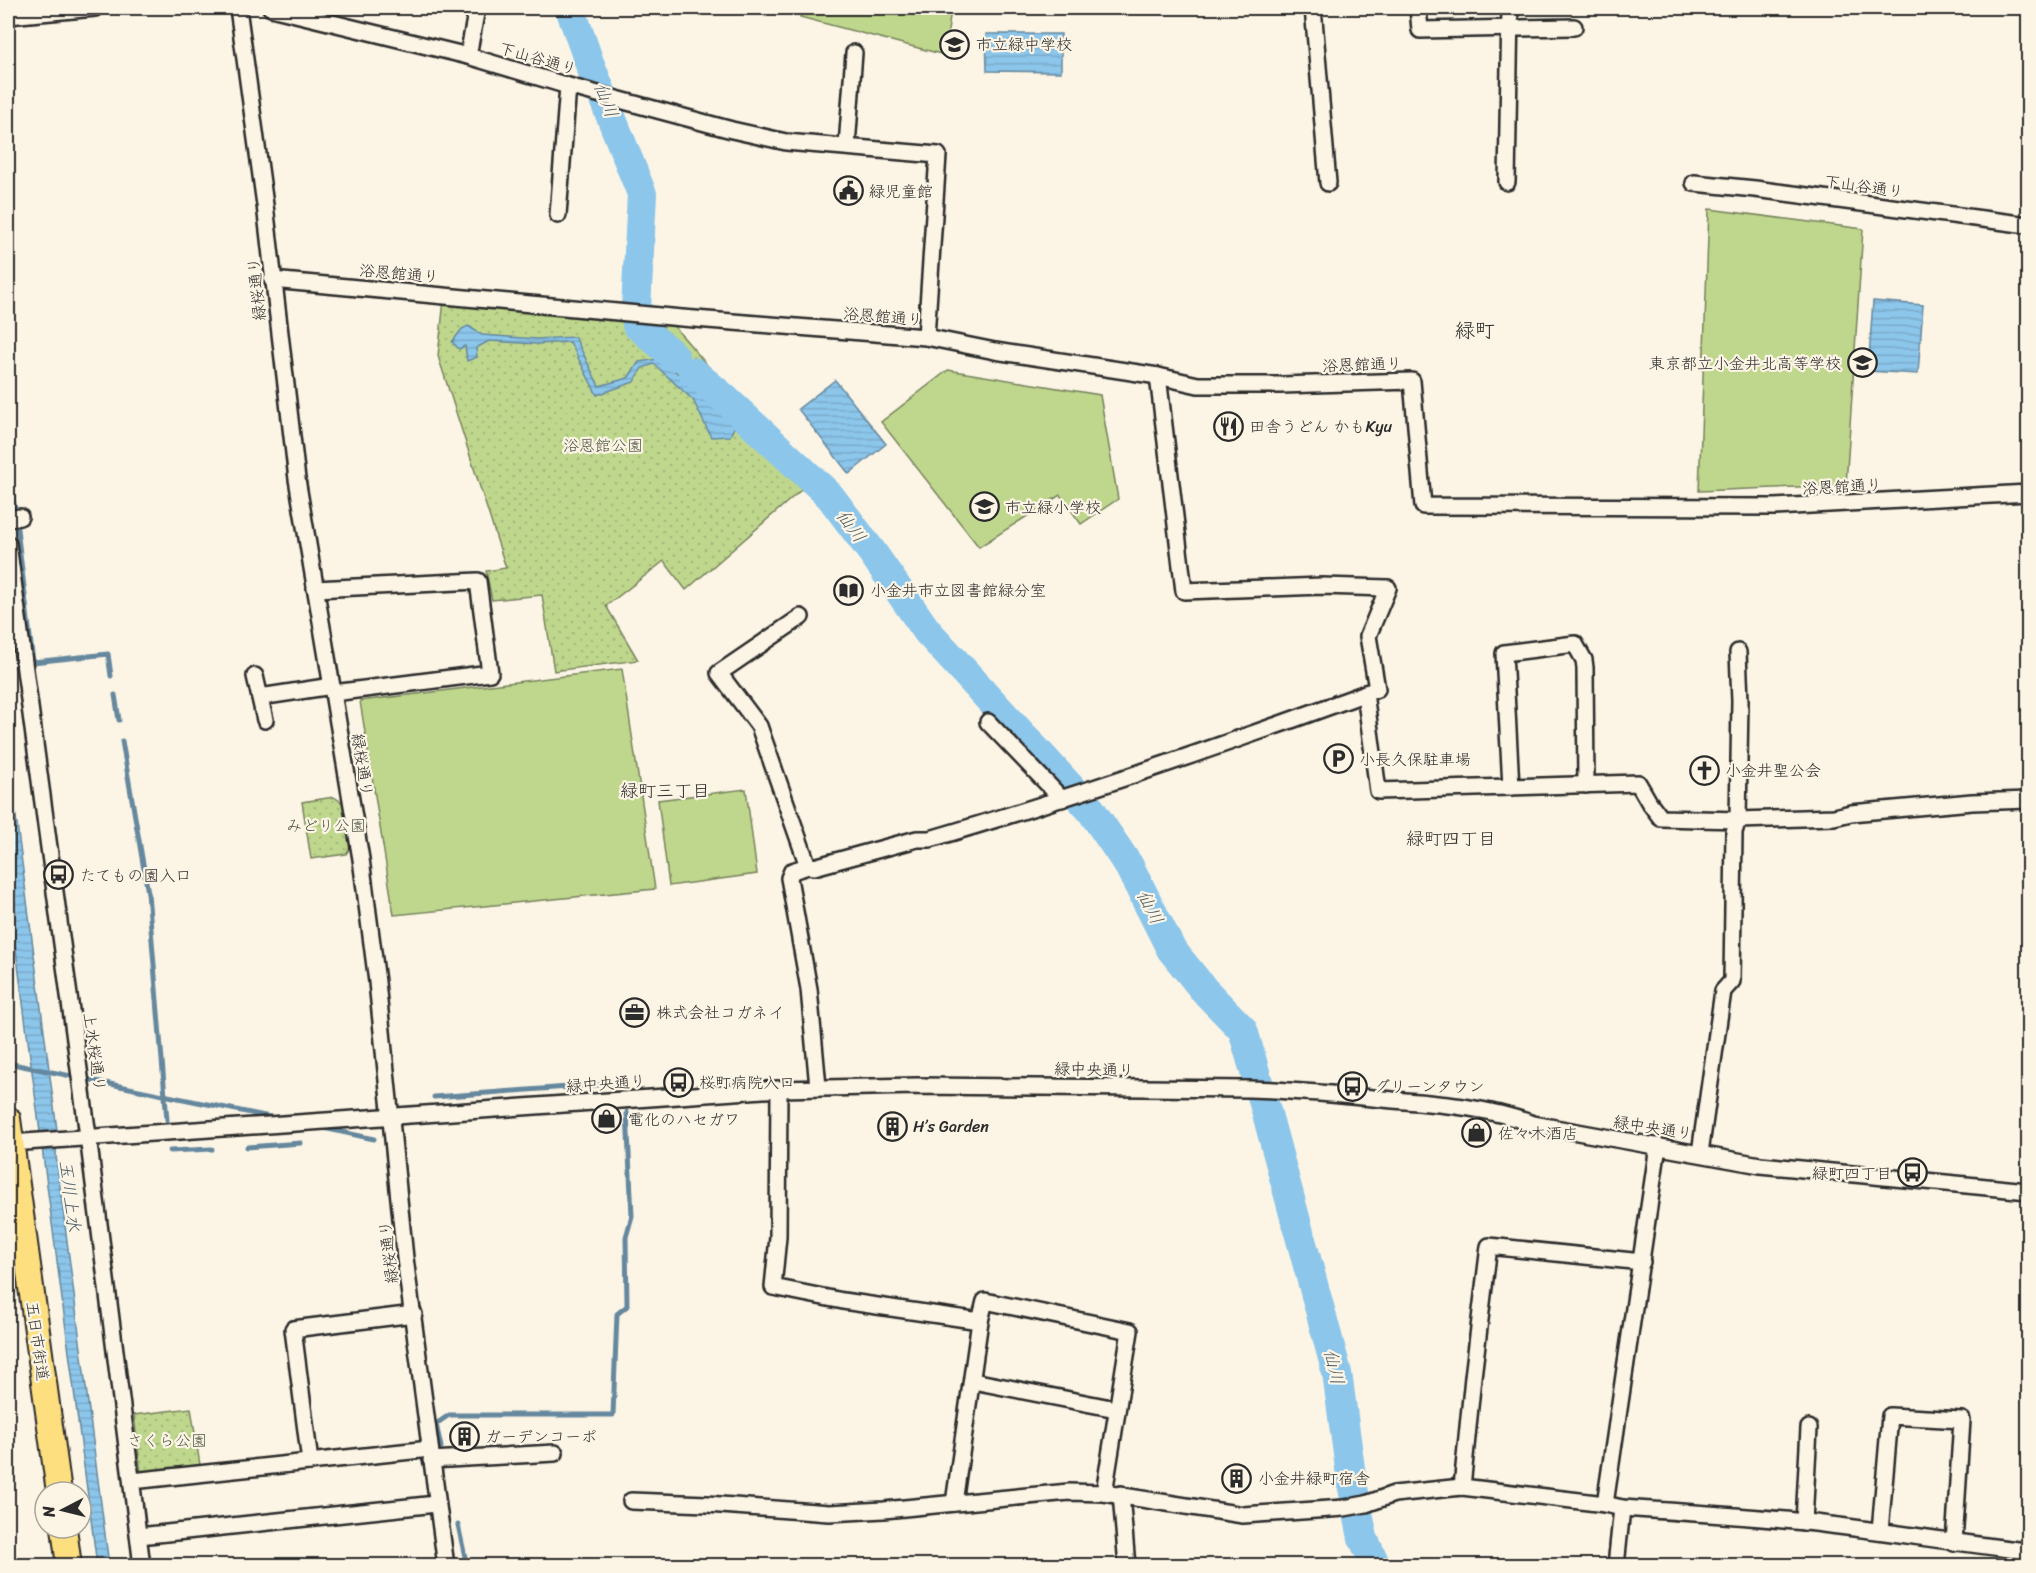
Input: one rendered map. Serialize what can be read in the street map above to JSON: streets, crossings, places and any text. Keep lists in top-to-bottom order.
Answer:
{
  "streets": {
    "main road": ["五日市街道"],
    "street": [
      "下山谷通り",
      "浴恩館通り",
      "緑桜通り",
      "上水桜通り",
      "緑中央通り"
    ]
  },
  "crossings": [
    ["下山谷通り", "浴恩館通り"],
    ["浴恩館通り", "緑桜通り"],
    ["緑桜通り", "緑中央通り"],
    ["上水桜通り", "緑中央通り"],
    ["緑中央通り", "五日市街道"]
  ],
  "districts": ["緑町", "緑町三丁目", "緑町四丁目"],
  "water": ["仙川", "玉川上水"],
  "parks": ["浴恩館公園", "みどり公園", "さくら公園"],
  "places": {
    "school or university": ["市立緑中学校", "東京都立小金井北高等学校", "市立緑小学校"],
    "public building": ["緑児童館"],
    "restaurant": ["田舎うどん かもKyu"],
    "library": ["小金井市立図書館緑分室"],
    "parking": ["小長久保駐車場"],
    "church": ["小金井聖公会"],
    "bus stop": [
      "たてもの園入口",
      "桜町病院入口",
      "グリーンタウン",
      "緑町四丁目"
    ],
    "office": ["株式会社コガネイ"],
    "shop": ["電化のハセガワ", "佐々木酒店"],
    "building": ["H’s Garden", "ガーデンコーポ", "小金井緑町宿舎"]
  },
  "north": "left"
}
